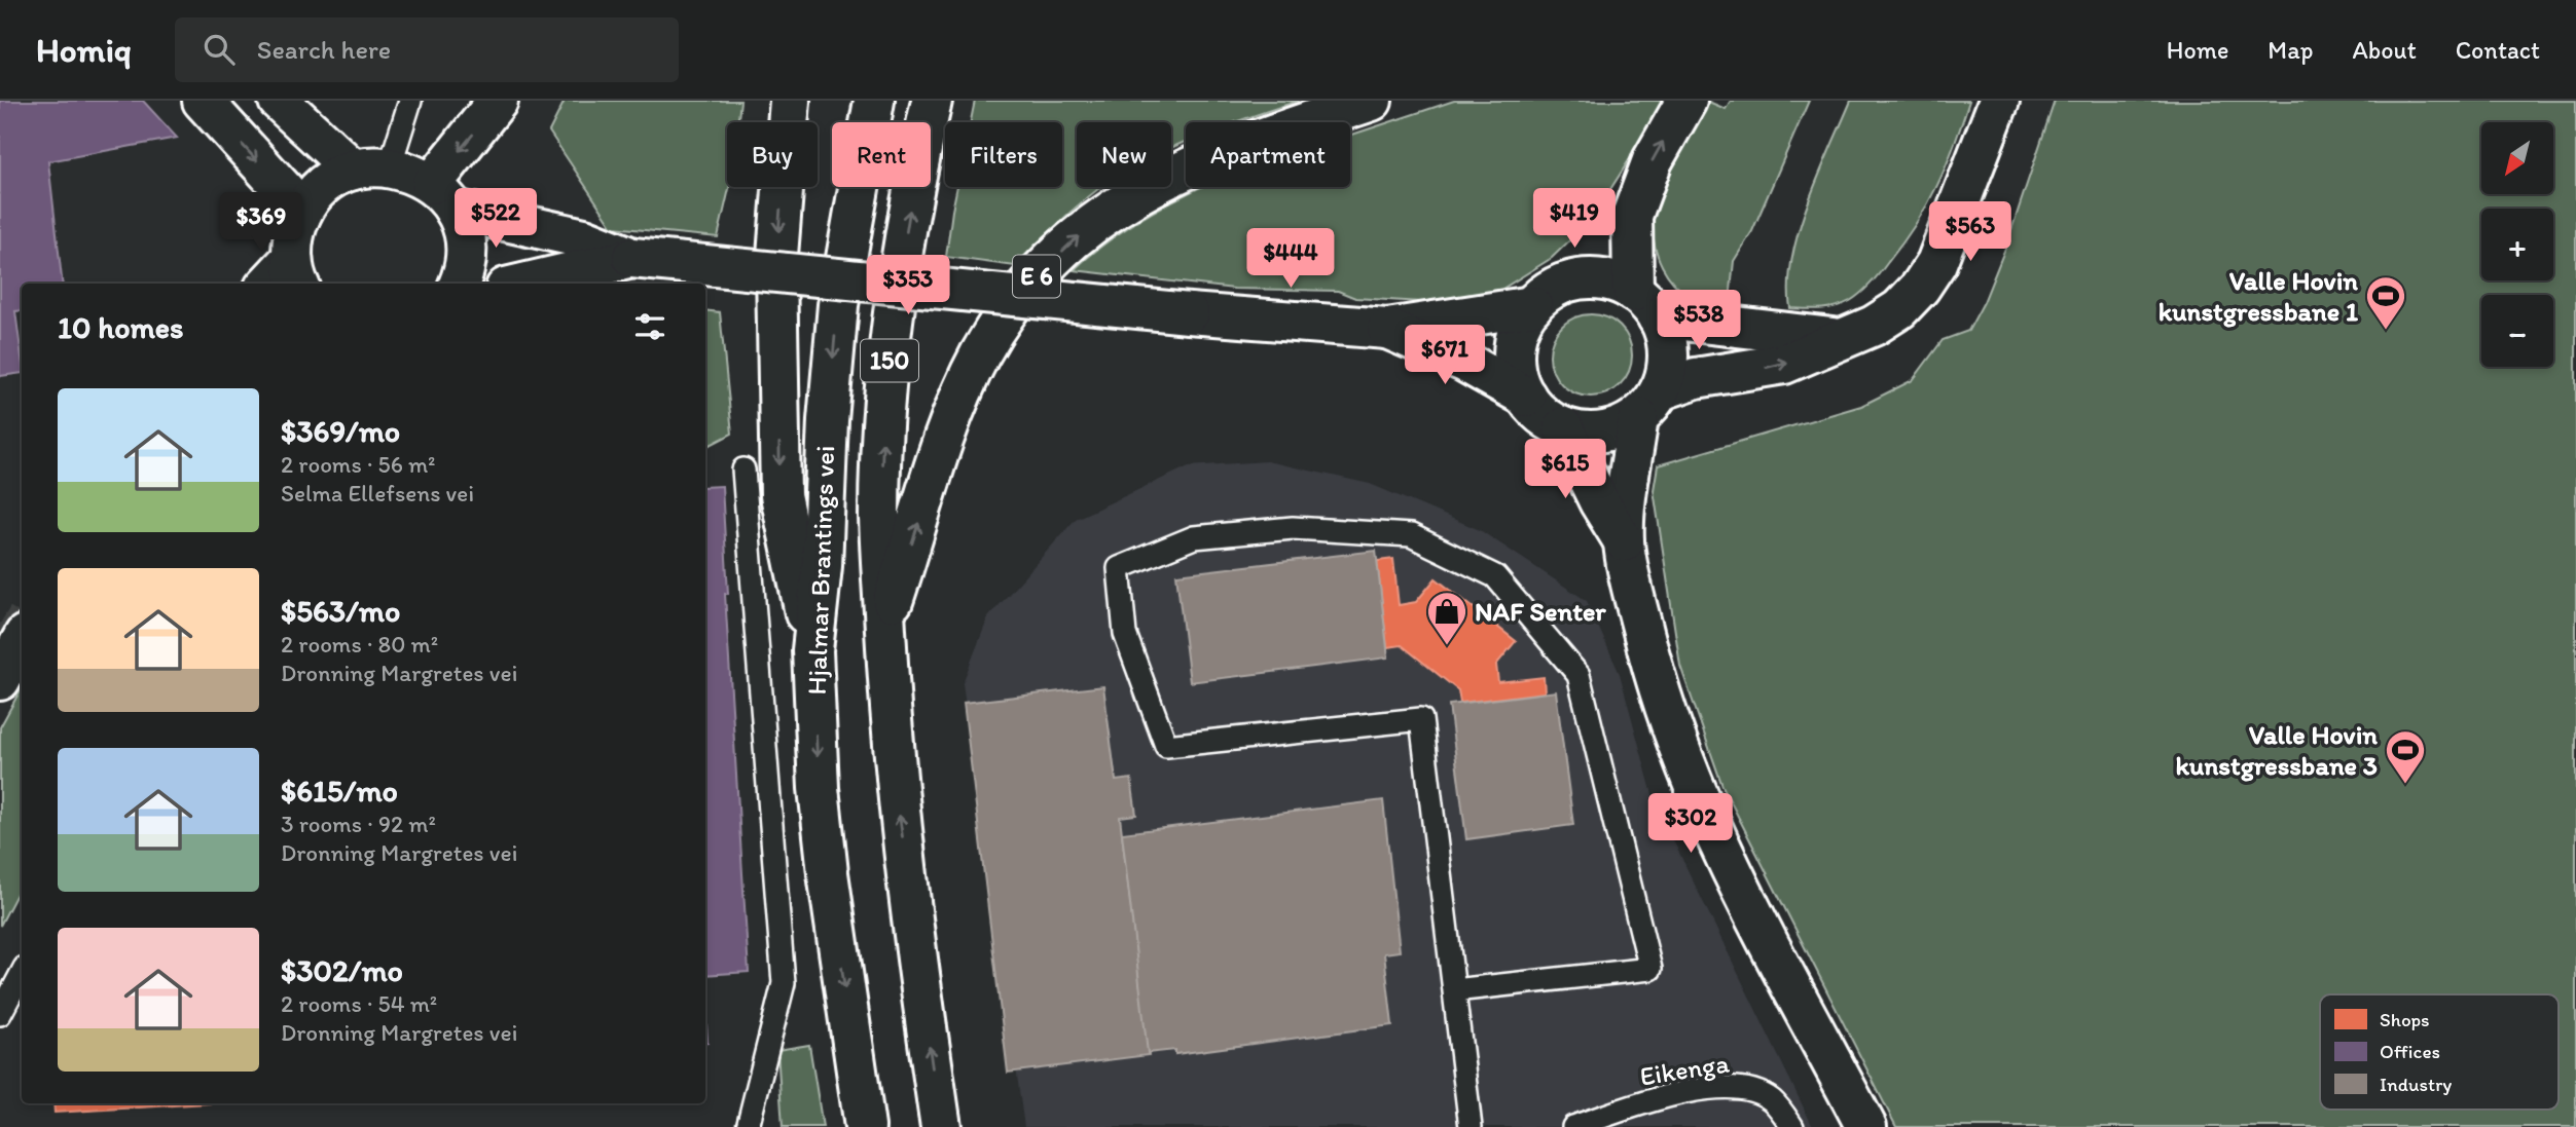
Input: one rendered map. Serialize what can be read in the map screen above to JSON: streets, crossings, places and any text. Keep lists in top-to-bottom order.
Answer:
{
  "streets": {
    "main road": ["E 6", "150", "Hjalmar Brantings vei"],
    "lane": ["Eikenga"]
  },
  "crossings": [
    ["E 6", "150"]
  ],
  "places": {
    "sports": ["Valle Hovin kunstgressbane 1", "Valle Hovin kunstgressbane 3"],
    "shop": ["NAF Senter"]
  },
  "legend": ["Shops", "Offices", "Industry"],
  "north": "bottom left",
  "page": {
    "header": "Homiq",
    "search": "Search here",
    "nav": [
      "Home",
      "Map",
      "About",
      "Contact"
    ],
    "map_buttons": ["+", "−"],
    "chip": [
      "Buy",
      "Rent",
      "Filters",
      "New",
      "Apartment"
    ],
    "price": [
      "$522",
      "$419",
      "$369",
      "$563",
      "$444",
      "$353",
      "$538",
      "$671",
      "$615",
      "$302"
    ],
    "heading": "10 homes",
    "list": [
      {
        "name": "$369/mo",
        "note": "2 rooms · 56 m² · Selma Ellefsens vei"
      },
      {
        "name": "$563/mo",
        "note": "2 rooms · 80 m² · Dronning Margretes vei"
      },
      {
        "name": "$615/mo",
        "note": "3 rooms · 92 m² · Dronning Margretes vei"
      },
      {
        "name": "$302/mo",
        "note": "2 rooms · 54 m² · Dronning Margretes vei"
      }
    ]
  }
}
